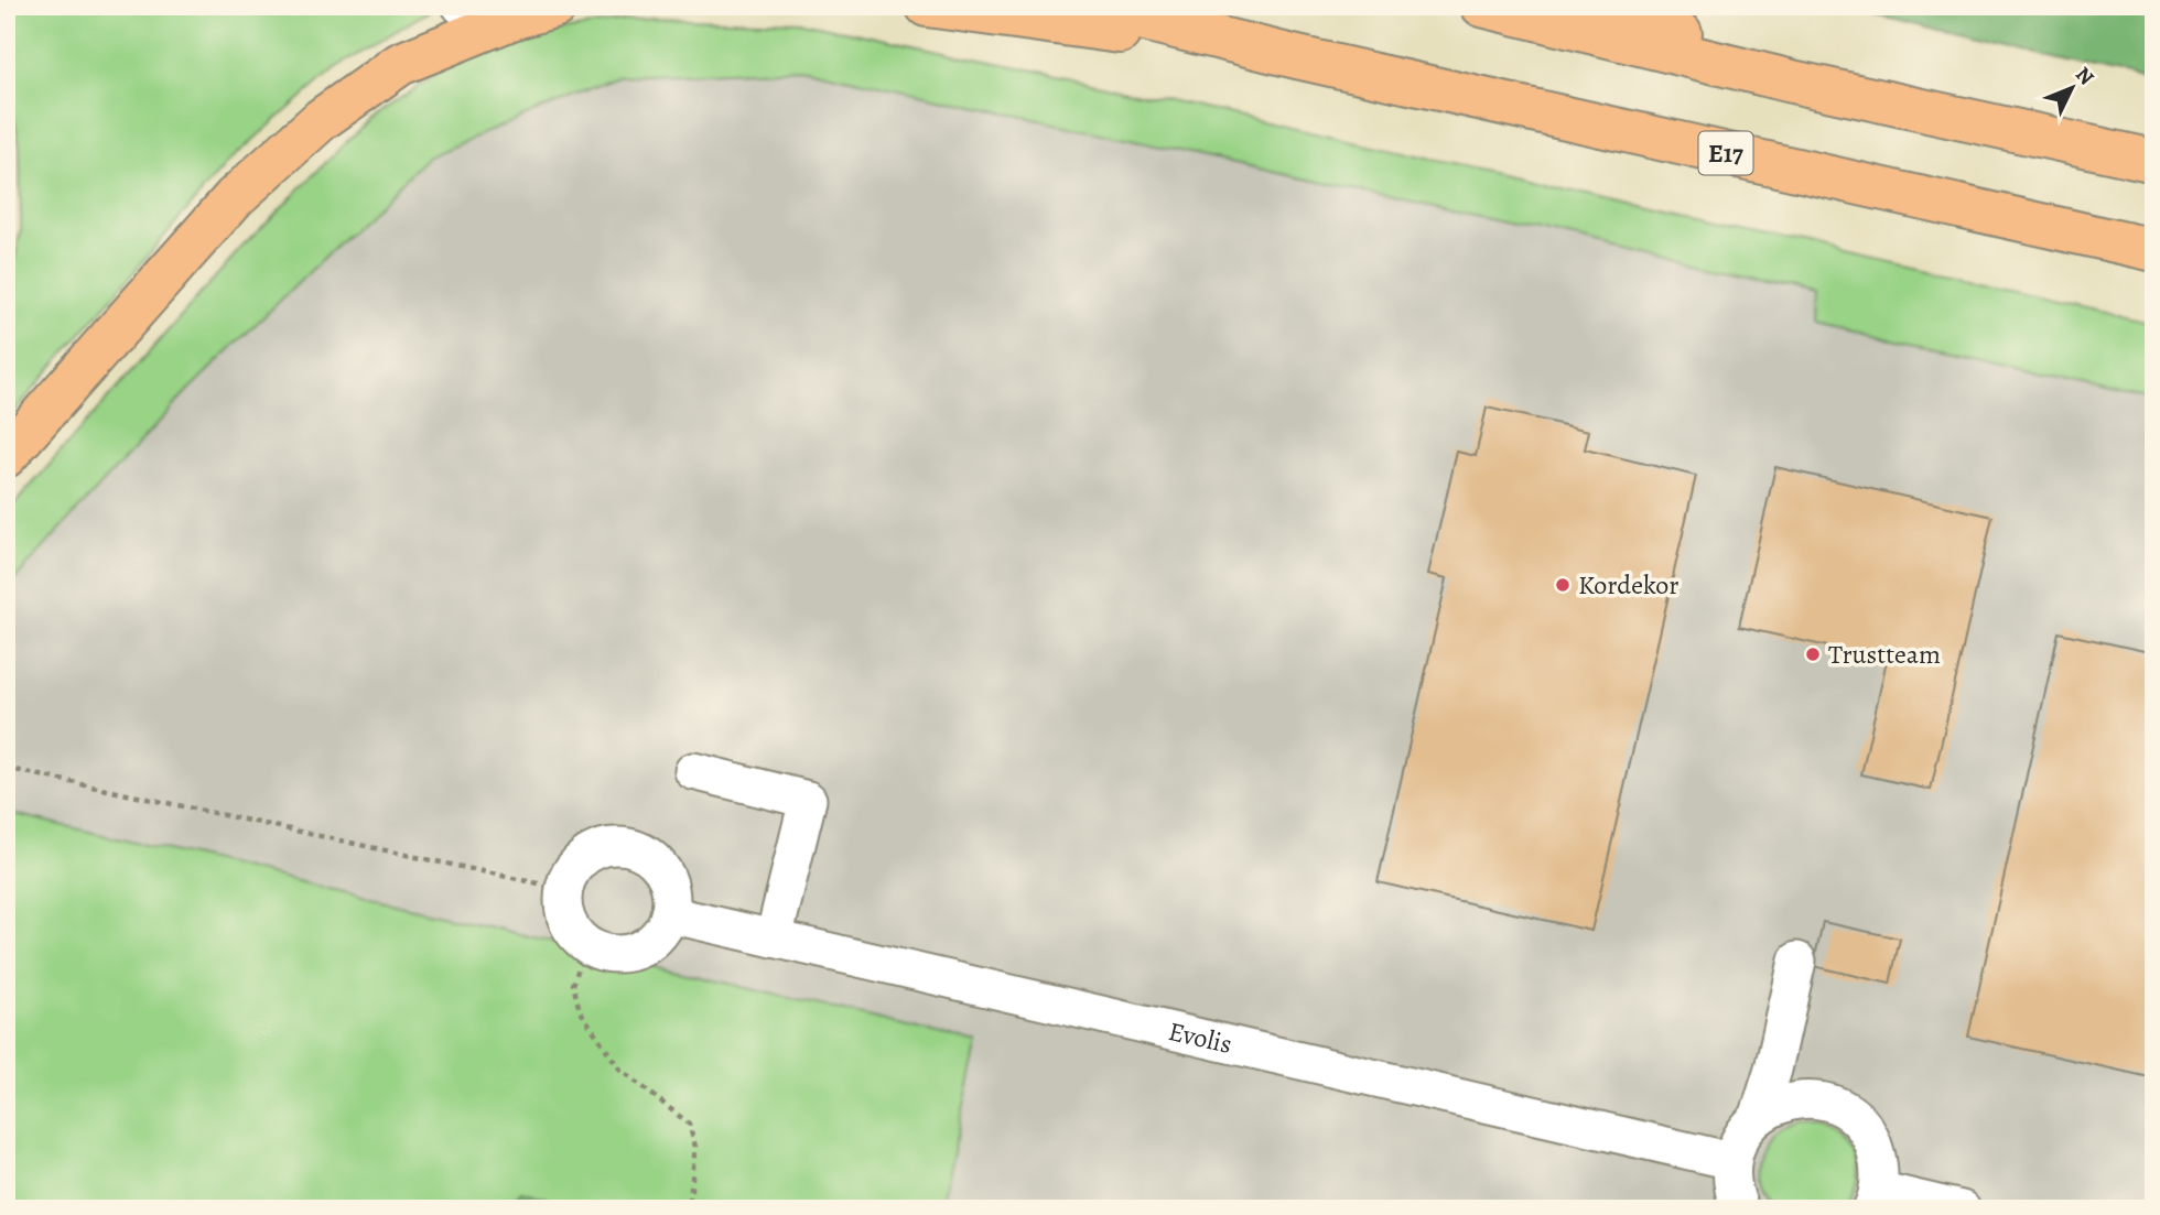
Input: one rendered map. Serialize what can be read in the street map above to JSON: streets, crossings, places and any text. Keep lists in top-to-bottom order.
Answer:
{
  "streets": {
    "highway": ["E17"],
    "street": ["Evolis"]
  },
  "places": ["Kordekor", "Trustteam"],
  "north": "top right"
}
